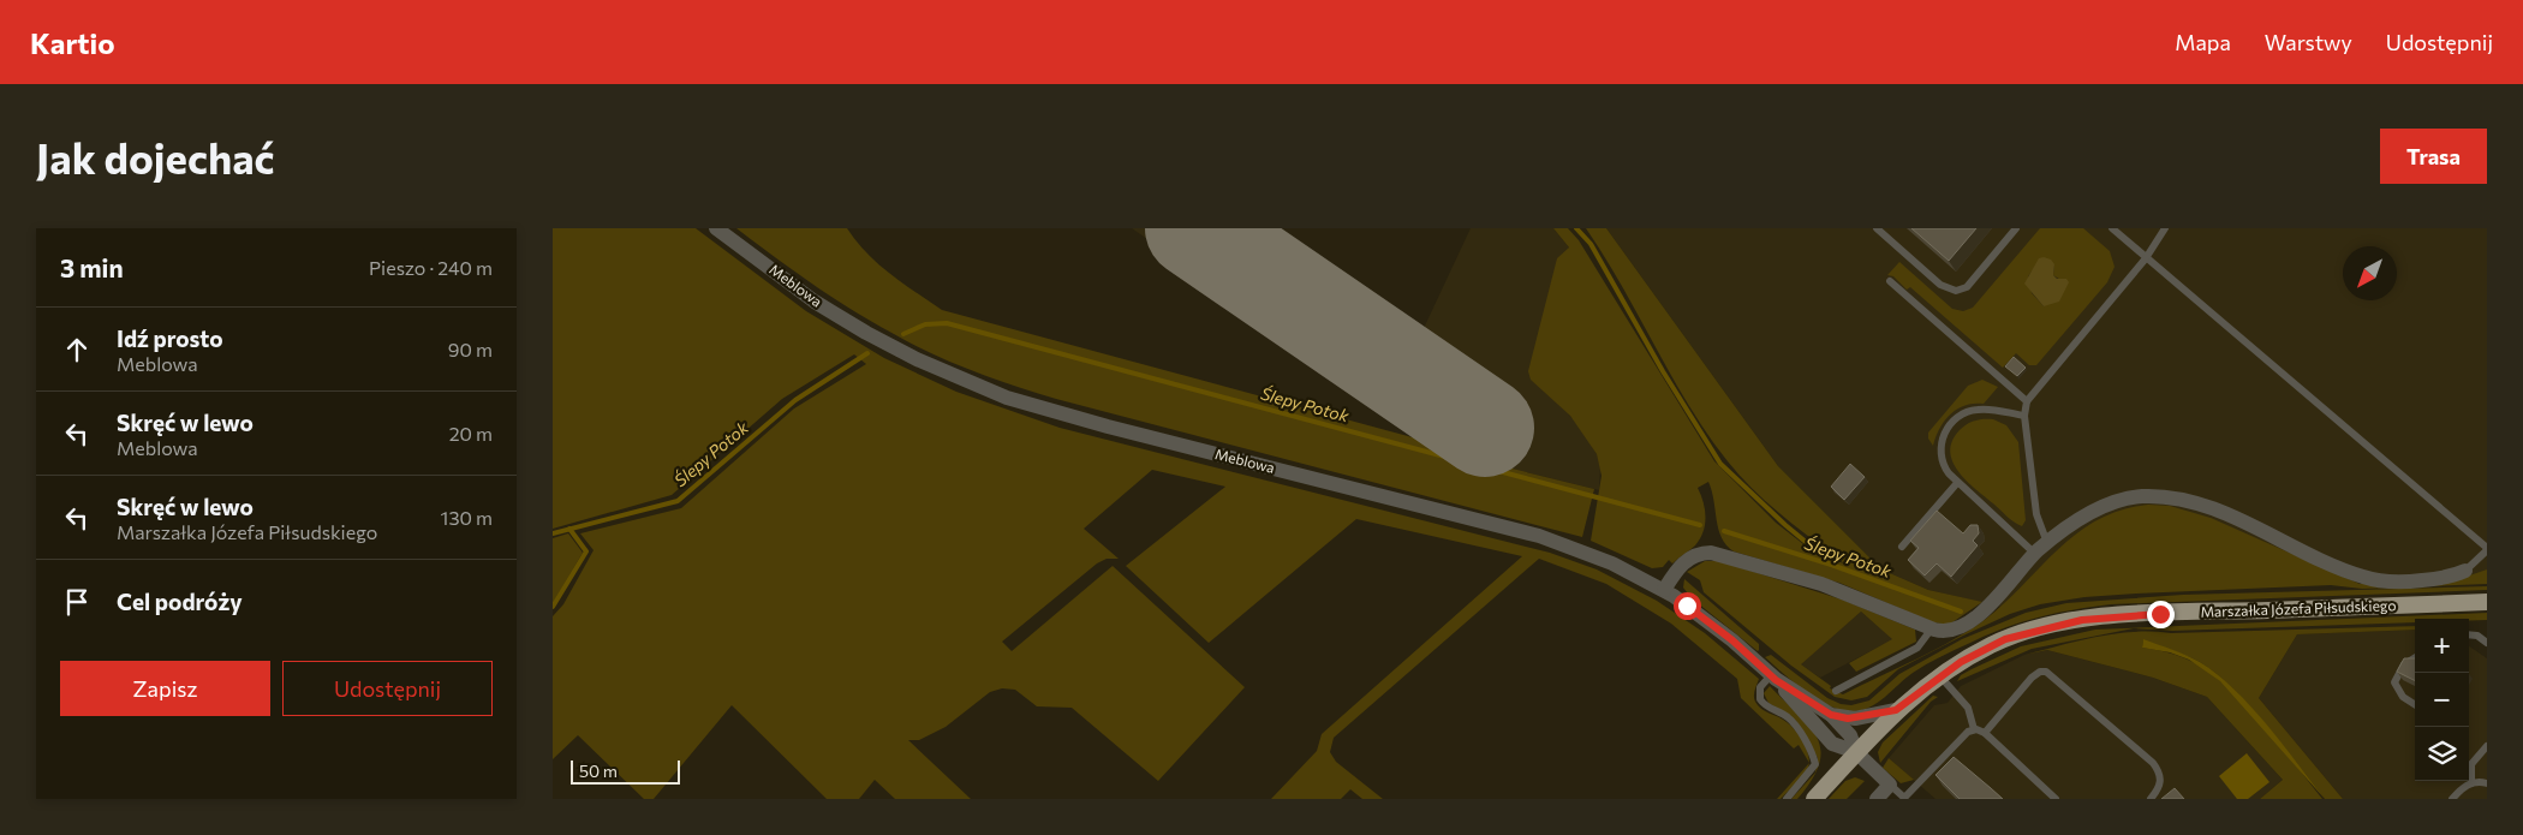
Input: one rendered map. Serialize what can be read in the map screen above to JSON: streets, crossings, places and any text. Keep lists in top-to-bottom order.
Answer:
{
  "streets": {
    "main road": ["Marszałka Józefa Piłsudskiego"],
    "street": ["Meblowa"]
  },
  "crossings": [
    ["Meblowa", "Marszałka Józefa Piłsudskiego"]
  ],
  "water": ["Ślepy Potok"],
  "scale_bar": "50 m",
  "north": "bottom left",
  "page": {
    "header": "Kartio",
    "nav": ["Mapa", "Warstwy", "Udostępnij"],
    "buttons": [
      "Trasa",
      ["Zapisz", "Udostępnij"]
    ],
    "title": "Jak dojechać",
    "heading": ["3 min", "Pieszo · 240 m"],
    "list": [
      ["Idź prosto", "Meblowa", "90 m"],
      ["Skręć w lewo", "Meblowa", "20 m"],
      ["Skręć w lewo", "Marszałka Józefa Piłsudskiego", "130 m"],
      "Cel podróży"
    ],
    "map_buttons": ["+", "−"],
    "scale": "50 m"
  }
}
